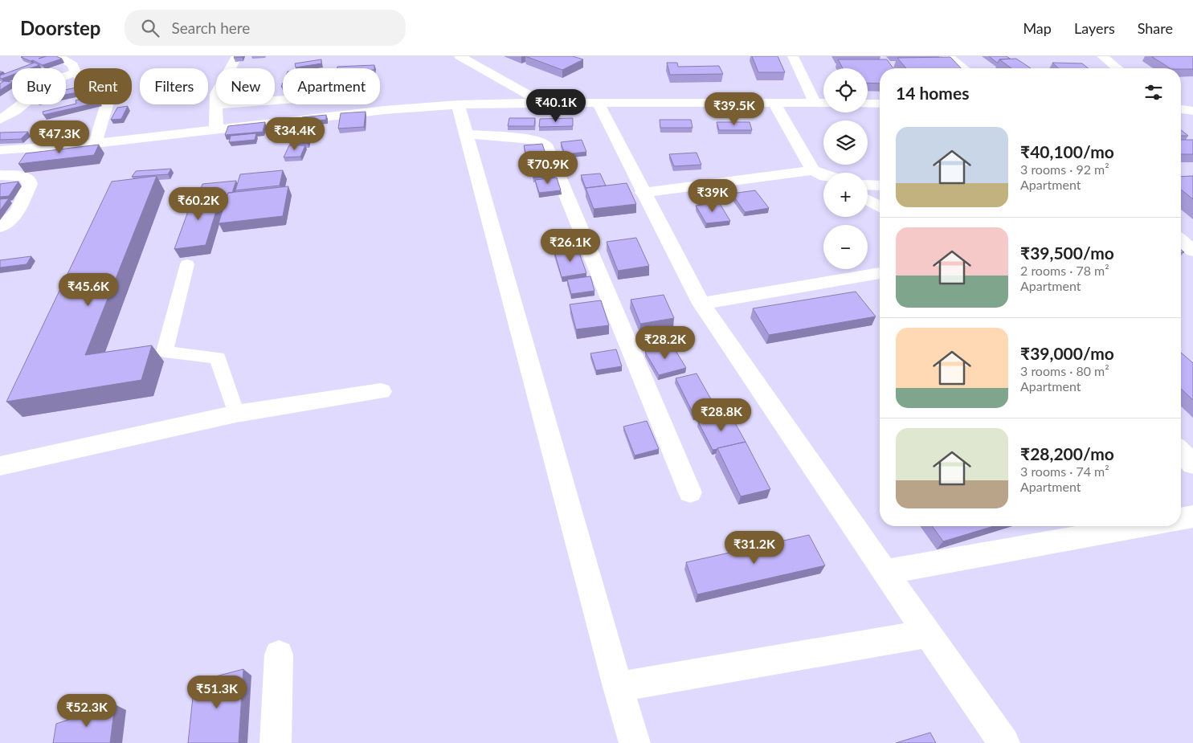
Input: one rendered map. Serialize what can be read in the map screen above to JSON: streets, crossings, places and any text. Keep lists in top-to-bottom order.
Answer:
{
  "page": {
    "header": "Doorstep",
    "search": "Search here",
    "nav": ["Map", "Layers", "Share"],
    "map_buttons": ["+", "−"],
    "chip": [
      "Buy",
      "Rent",
      "Filters",
      "New",
      "Apartment"
    ],
    "heading": "14 homes",
    "price": [
      "₹40.1K",
      "₹39.5K",
      "₹34.4K",
      "₹47.3K",
      "₹70.9K",
      "₹39K",
      "₹60.2K",
      "₹26.1K",
      "₹45.6K",
      "₹28.2K",
      "₹28.8K",
      "₹31.2K",
      "₹51.3K",
      "₹52.3K"
    ],
    "list": [
      {
        "name": "₹40,100/mo",
        "note": "3 rooms · 92 m² · Apartment"
      },
      {
        "name": "₹39,500/mo",
        "note": "2 rooms · 78 m² · Apartment"
      },
      {
        "name": "₹39,000/mo",
        "note": "3 rooms · 80 m² · Apartment"
      },
      {
        "name": "₹28,200/mo",
        "note": "3 rooms · 74 m² · Apartment"
      }
    ]
  }
}
